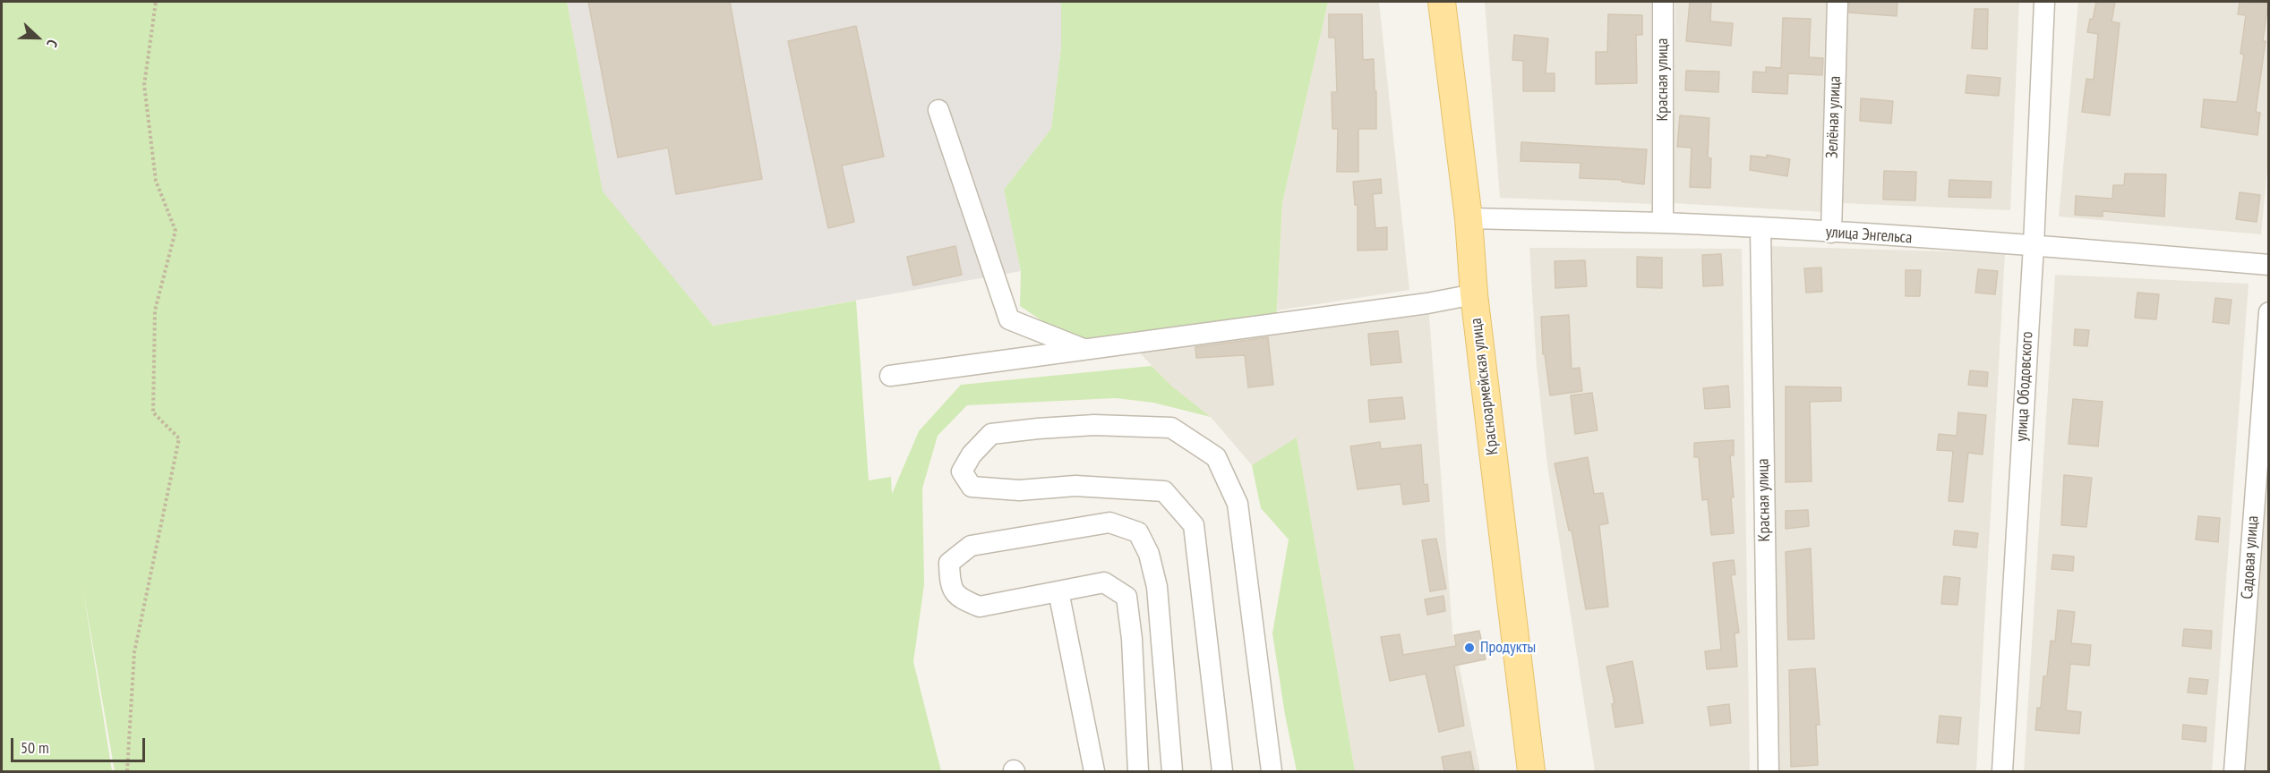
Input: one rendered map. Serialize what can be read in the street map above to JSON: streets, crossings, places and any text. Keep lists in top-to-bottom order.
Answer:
{
  "streets": {
    "main road": ["Красноармейская улица"],
    "street": [
      "Красная улица",
      "Зелёная улица",
      "улица Энгельса",
      "улица Ободовского",
      "Садовая улица"
    ]
  },
  "crossings": [
    ["Красная улица", "улица Энгельса"],
    ["Зелёная улица", "улица Энгельса"],
    ["улица Энгельса", "Красноармейская улица"],
    ["улица Энгельса", "улица Ободовского"]
  ],
  "places": ["Продукты"],
  "scale_bar": "50 m",
  "north": "right"
}
